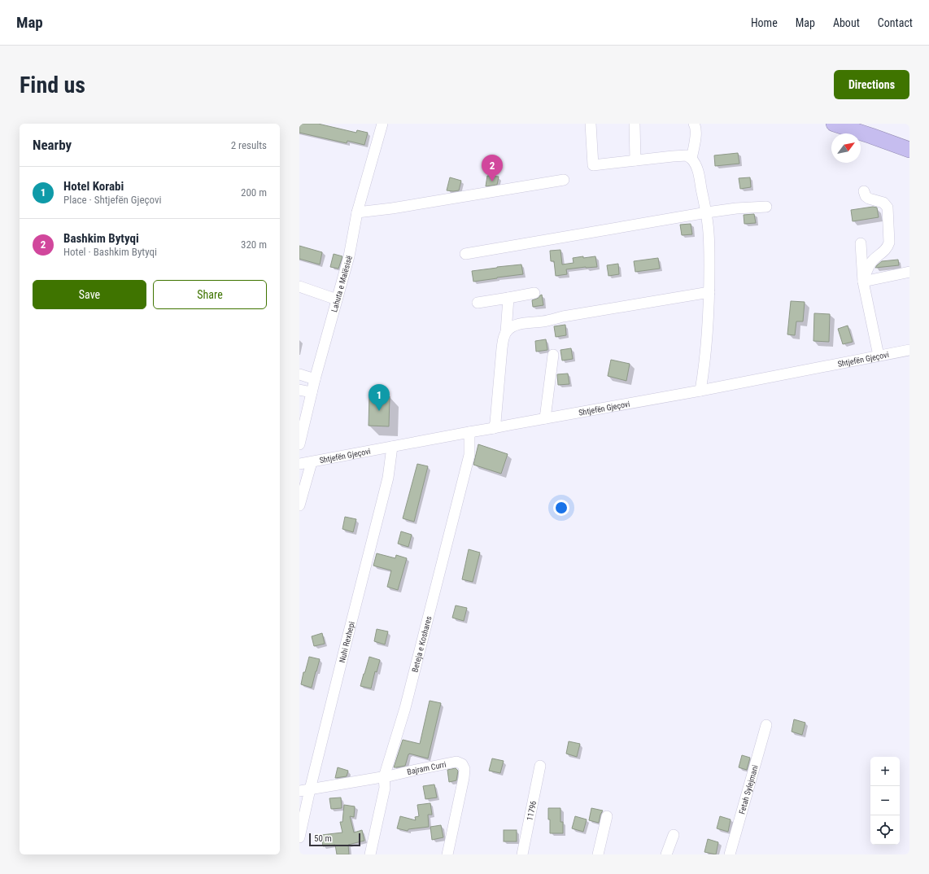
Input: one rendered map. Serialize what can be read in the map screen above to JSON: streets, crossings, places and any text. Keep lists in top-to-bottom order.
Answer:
{
  "streets": {
    "street": [
      "Lahuta e Malësisë",
      "Shtjefën Gjeçovi",
      "Nuhi Rexhepi",
      "Beteja e Koshares",
      "Bajram Curri",
      "Fetah Sylejmani",
      "11796"
    ]
  },
  "crossings": [
    ["Shtjefën Gjeçovi", "Nuhi Rexhepi"],
    ["Shtjefën Gjeçovi", "Beteja e Koshares"],
    ["Nuhi Rexhepi", "Bajram Curri"],
    ["Beteja e Koshares", "Bajram Curri"]
  ],
  "scale_bar": "50 m",
  "north": "top right",
  "page": {
    "header": "Map",
    "nav": [
      "Home",
      "Map",
      "About",
      "Contact"
    ],
    "buttons": [
      "Directions",
      ["Save", "Share"]
    ],
    "title": "Find us",
    "heading": ["Nearby", "2 results"],
    "pins": ["2", "1"],
    "list": [
      {
        "mark": "1",
        "name": "Hotel Korabi",
        "note": "Place · Shtjefën Gjeçovi",
        "value": "200 m"
      },
      {
        "mark": "2",
        "name": "Bashkim Bytyqi",
        "note": "Hotel · Bashkim Bytyqi",
        "value": "320 m"
      }
    ],
    "map_buttons": ["+", "−"],
    "scale": "50 m"
  }
}
